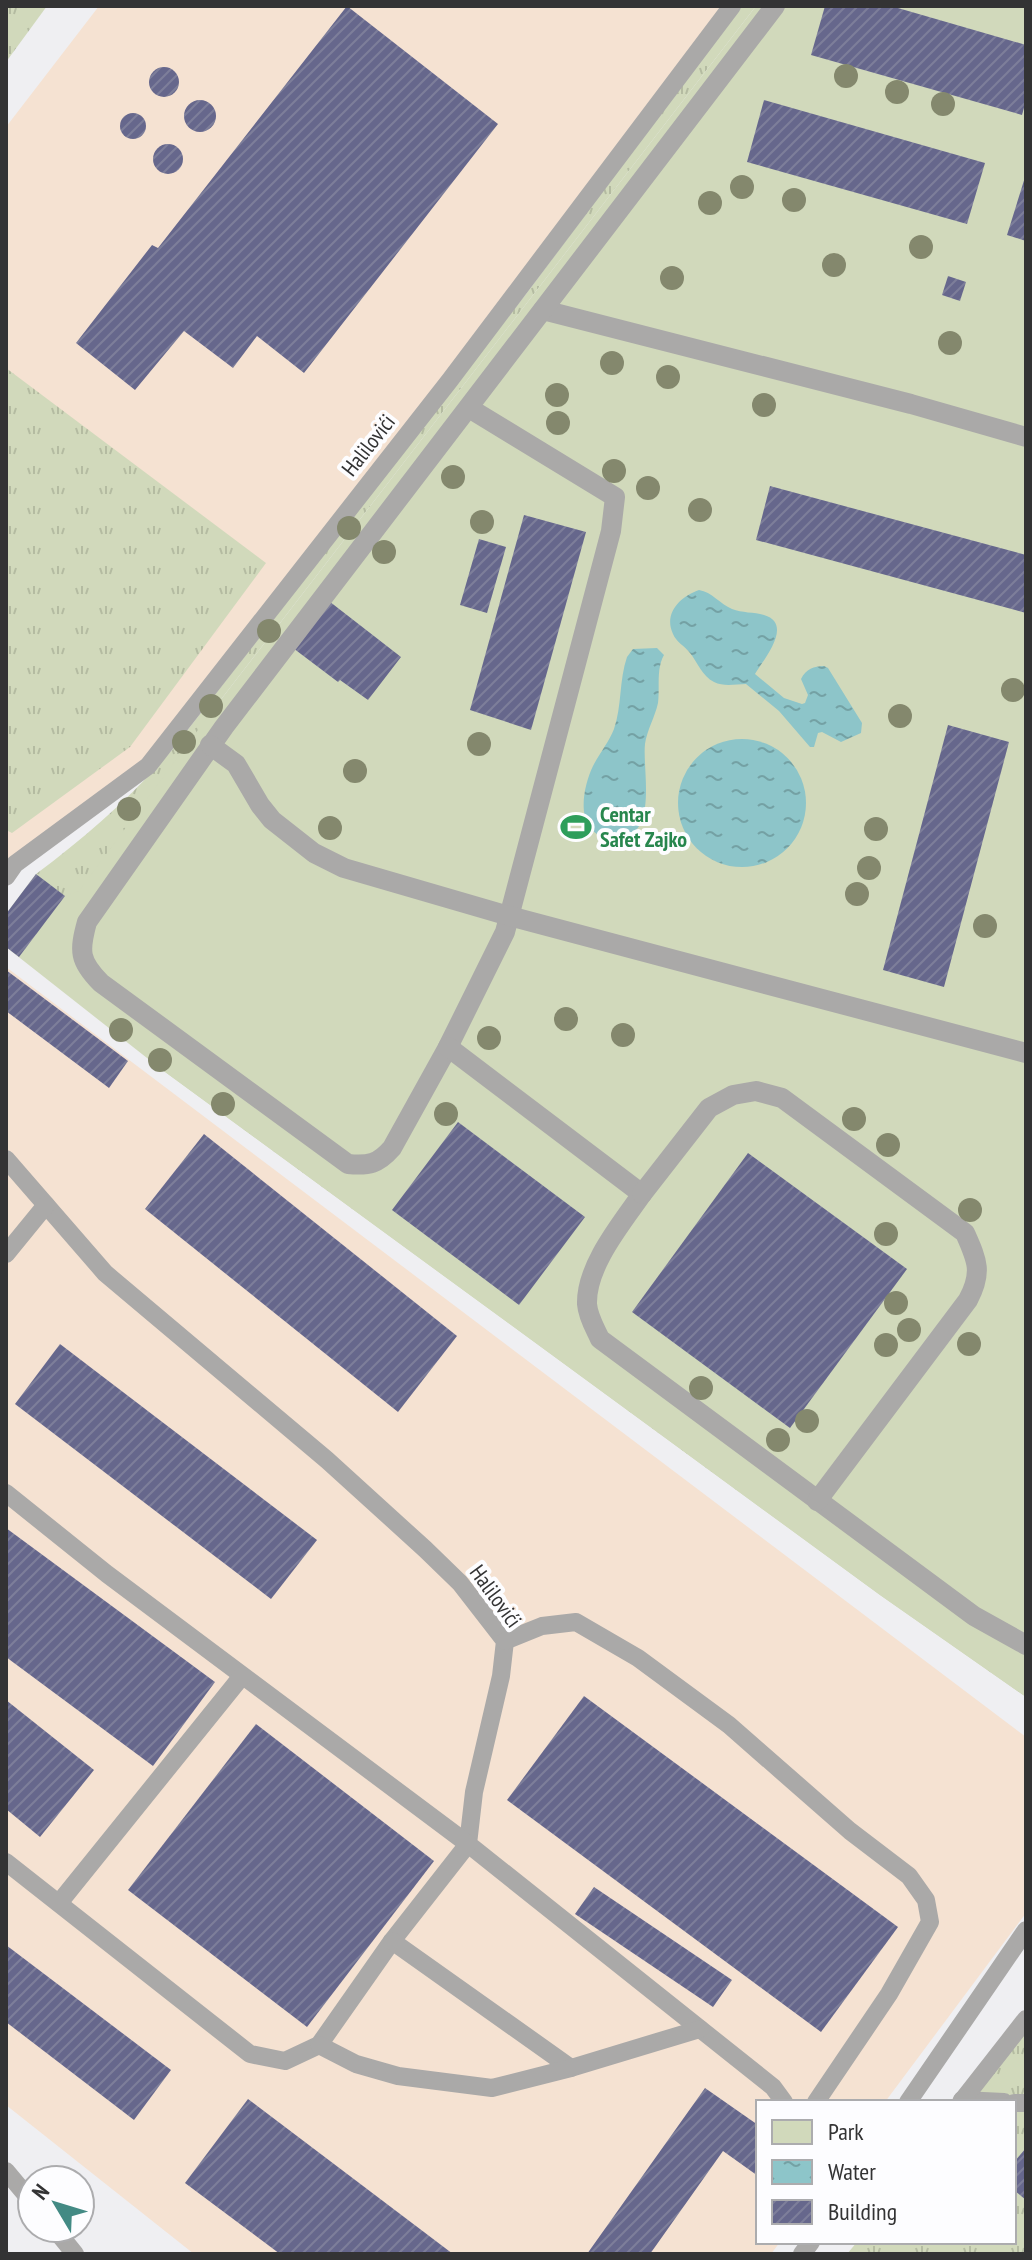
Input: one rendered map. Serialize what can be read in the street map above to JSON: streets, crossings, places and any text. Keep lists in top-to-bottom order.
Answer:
{
  "streets": {
    "lane": ["Halilovići"]
  },
  "places": {
    "sports": ["Centar Safet Zajko"]
  },
  "legend": ["Park", "Water", "Building"],
  "north": "top left"
}
